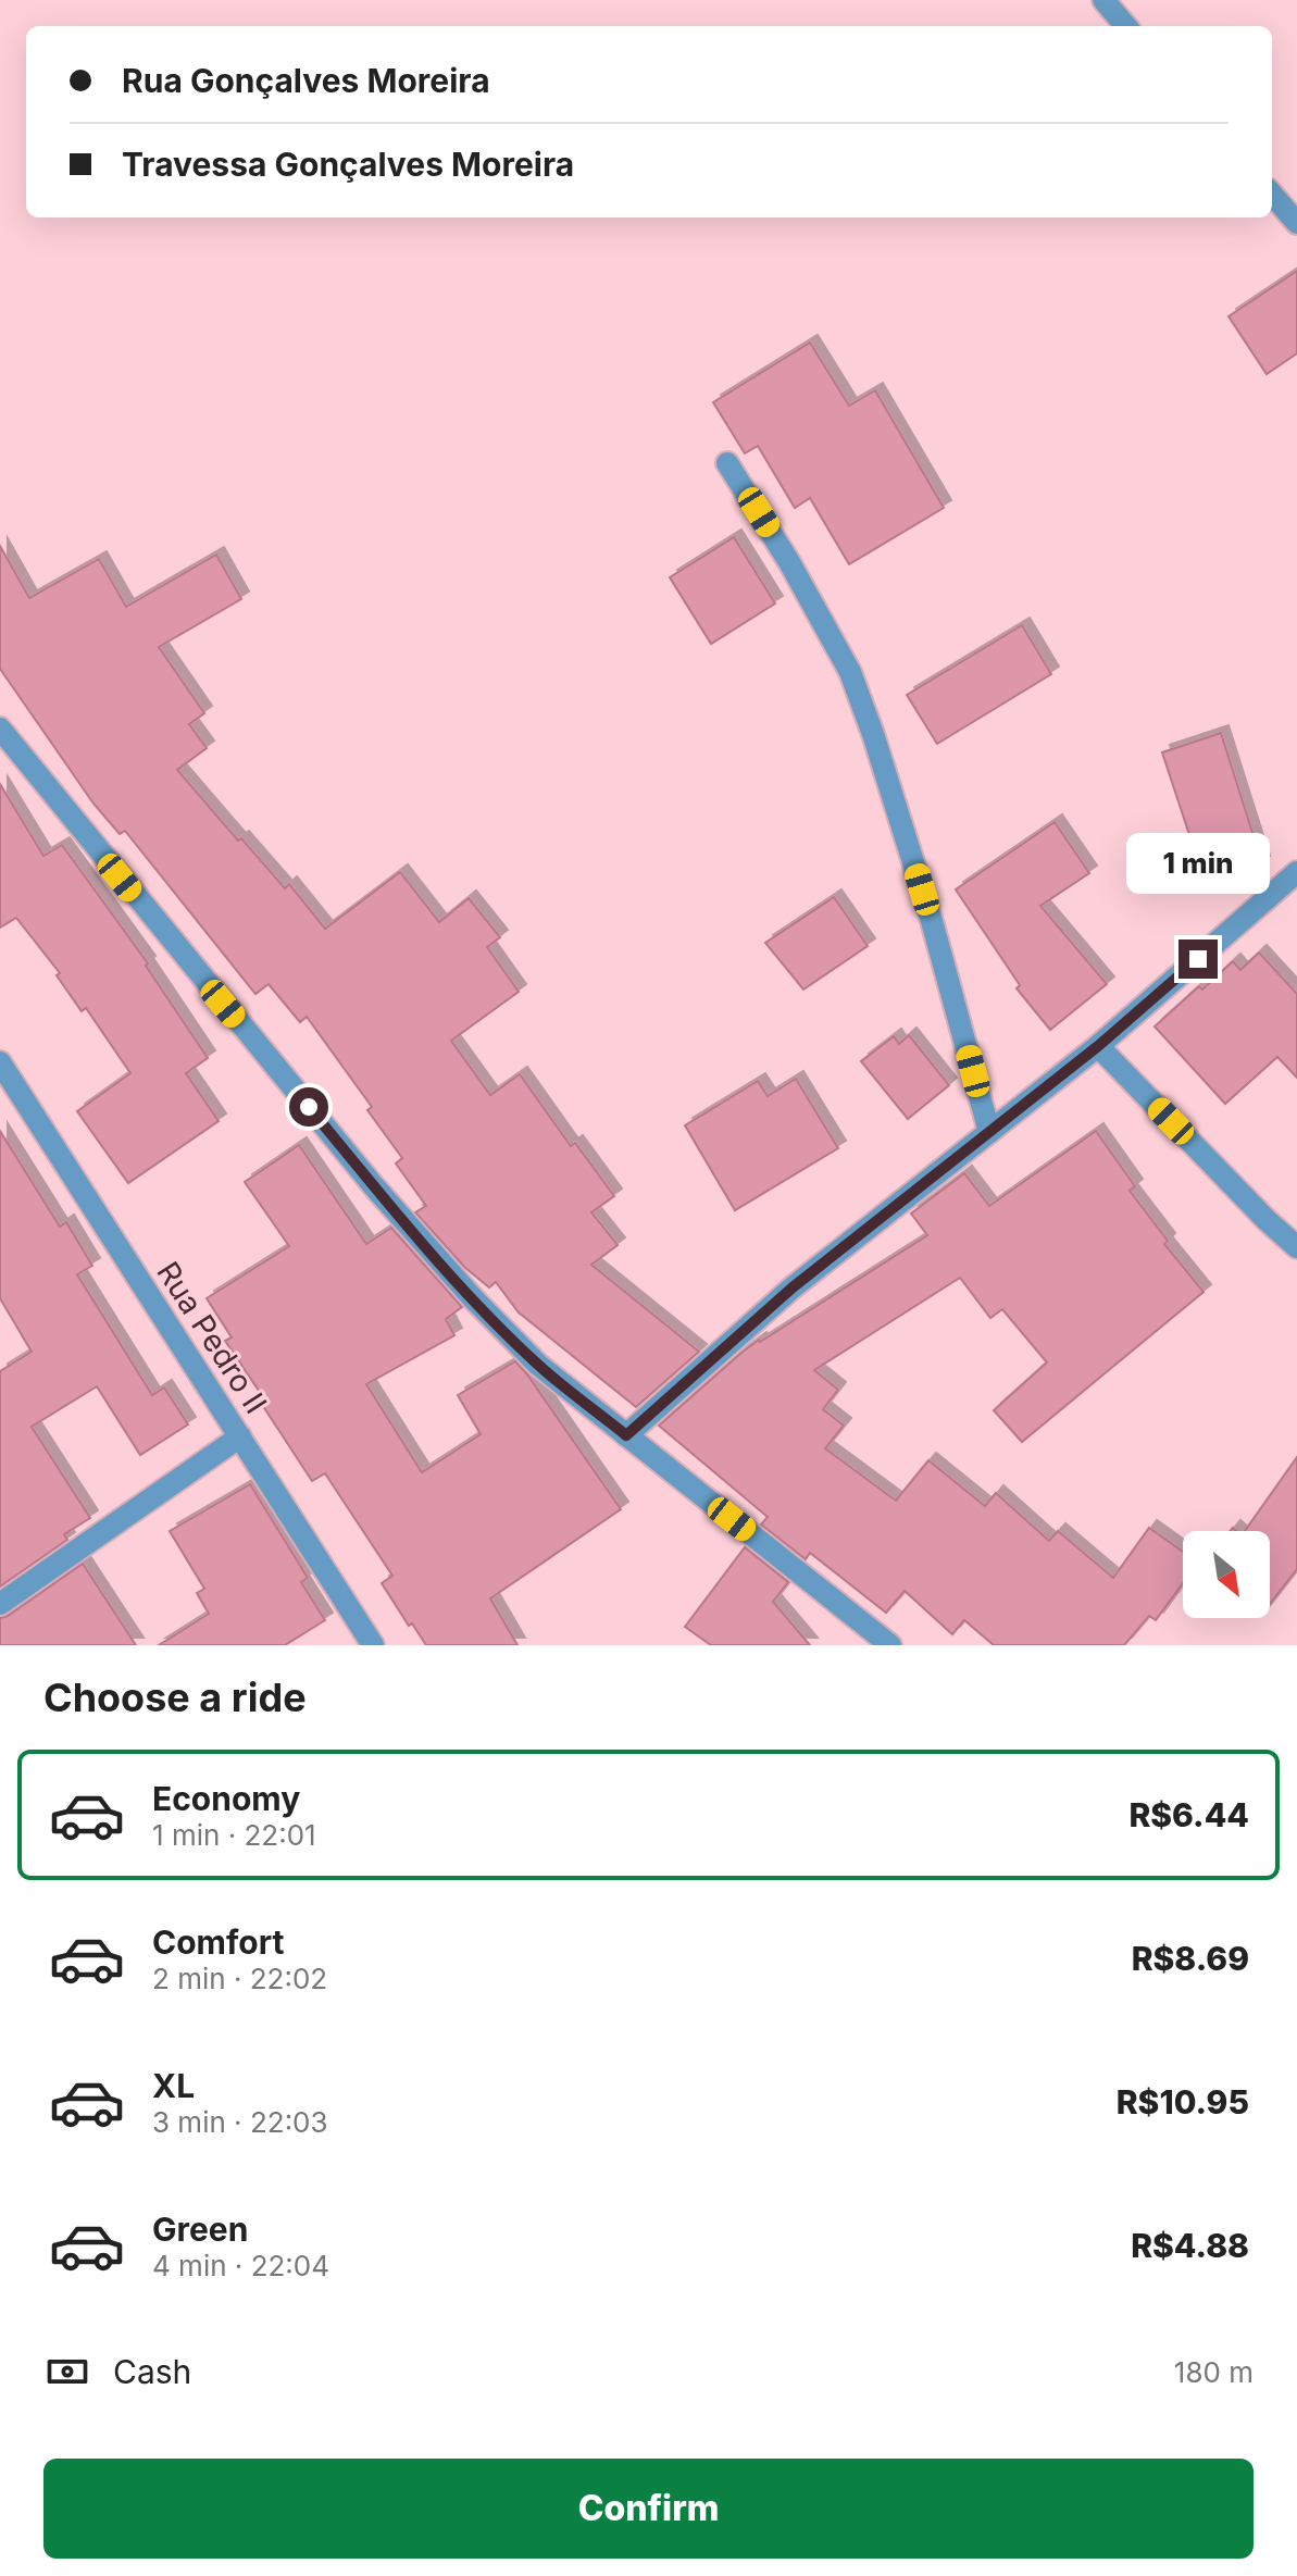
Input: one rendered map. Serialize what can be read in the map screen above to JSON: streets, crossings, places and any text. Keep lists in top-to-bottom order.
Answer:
{
  "streets": {
    "street": ["Rua Pedro II"]
  },
  "north": "bottom right",
  "page": {
    "banner": ["Rua Gonçalves Moreira", "Travessa Gonçalves Moreira"],
    "bubble": "1 min",
    "heading": "Choose a ride",
    "list": [
      {
        "name": "Economy",
        "note": "1 min · 22:01",
        "value": "R$6.44"
      },
      {
        "name": "Comfort",
        "note": "2 min · 22:02",
        "value": "R$8.69"
      },
      {
        "name": "XL",
        "note": "3 min · 22:03",
        "value": "R$10.95"
      },
      {
        "name": "Green",
        "note": "4 min · 22:04",
        "value": "R$4.88"
      }
    ],
    "pay": ["Cash", "180 m"],
    "buttons": "Confirm"
  }
}
